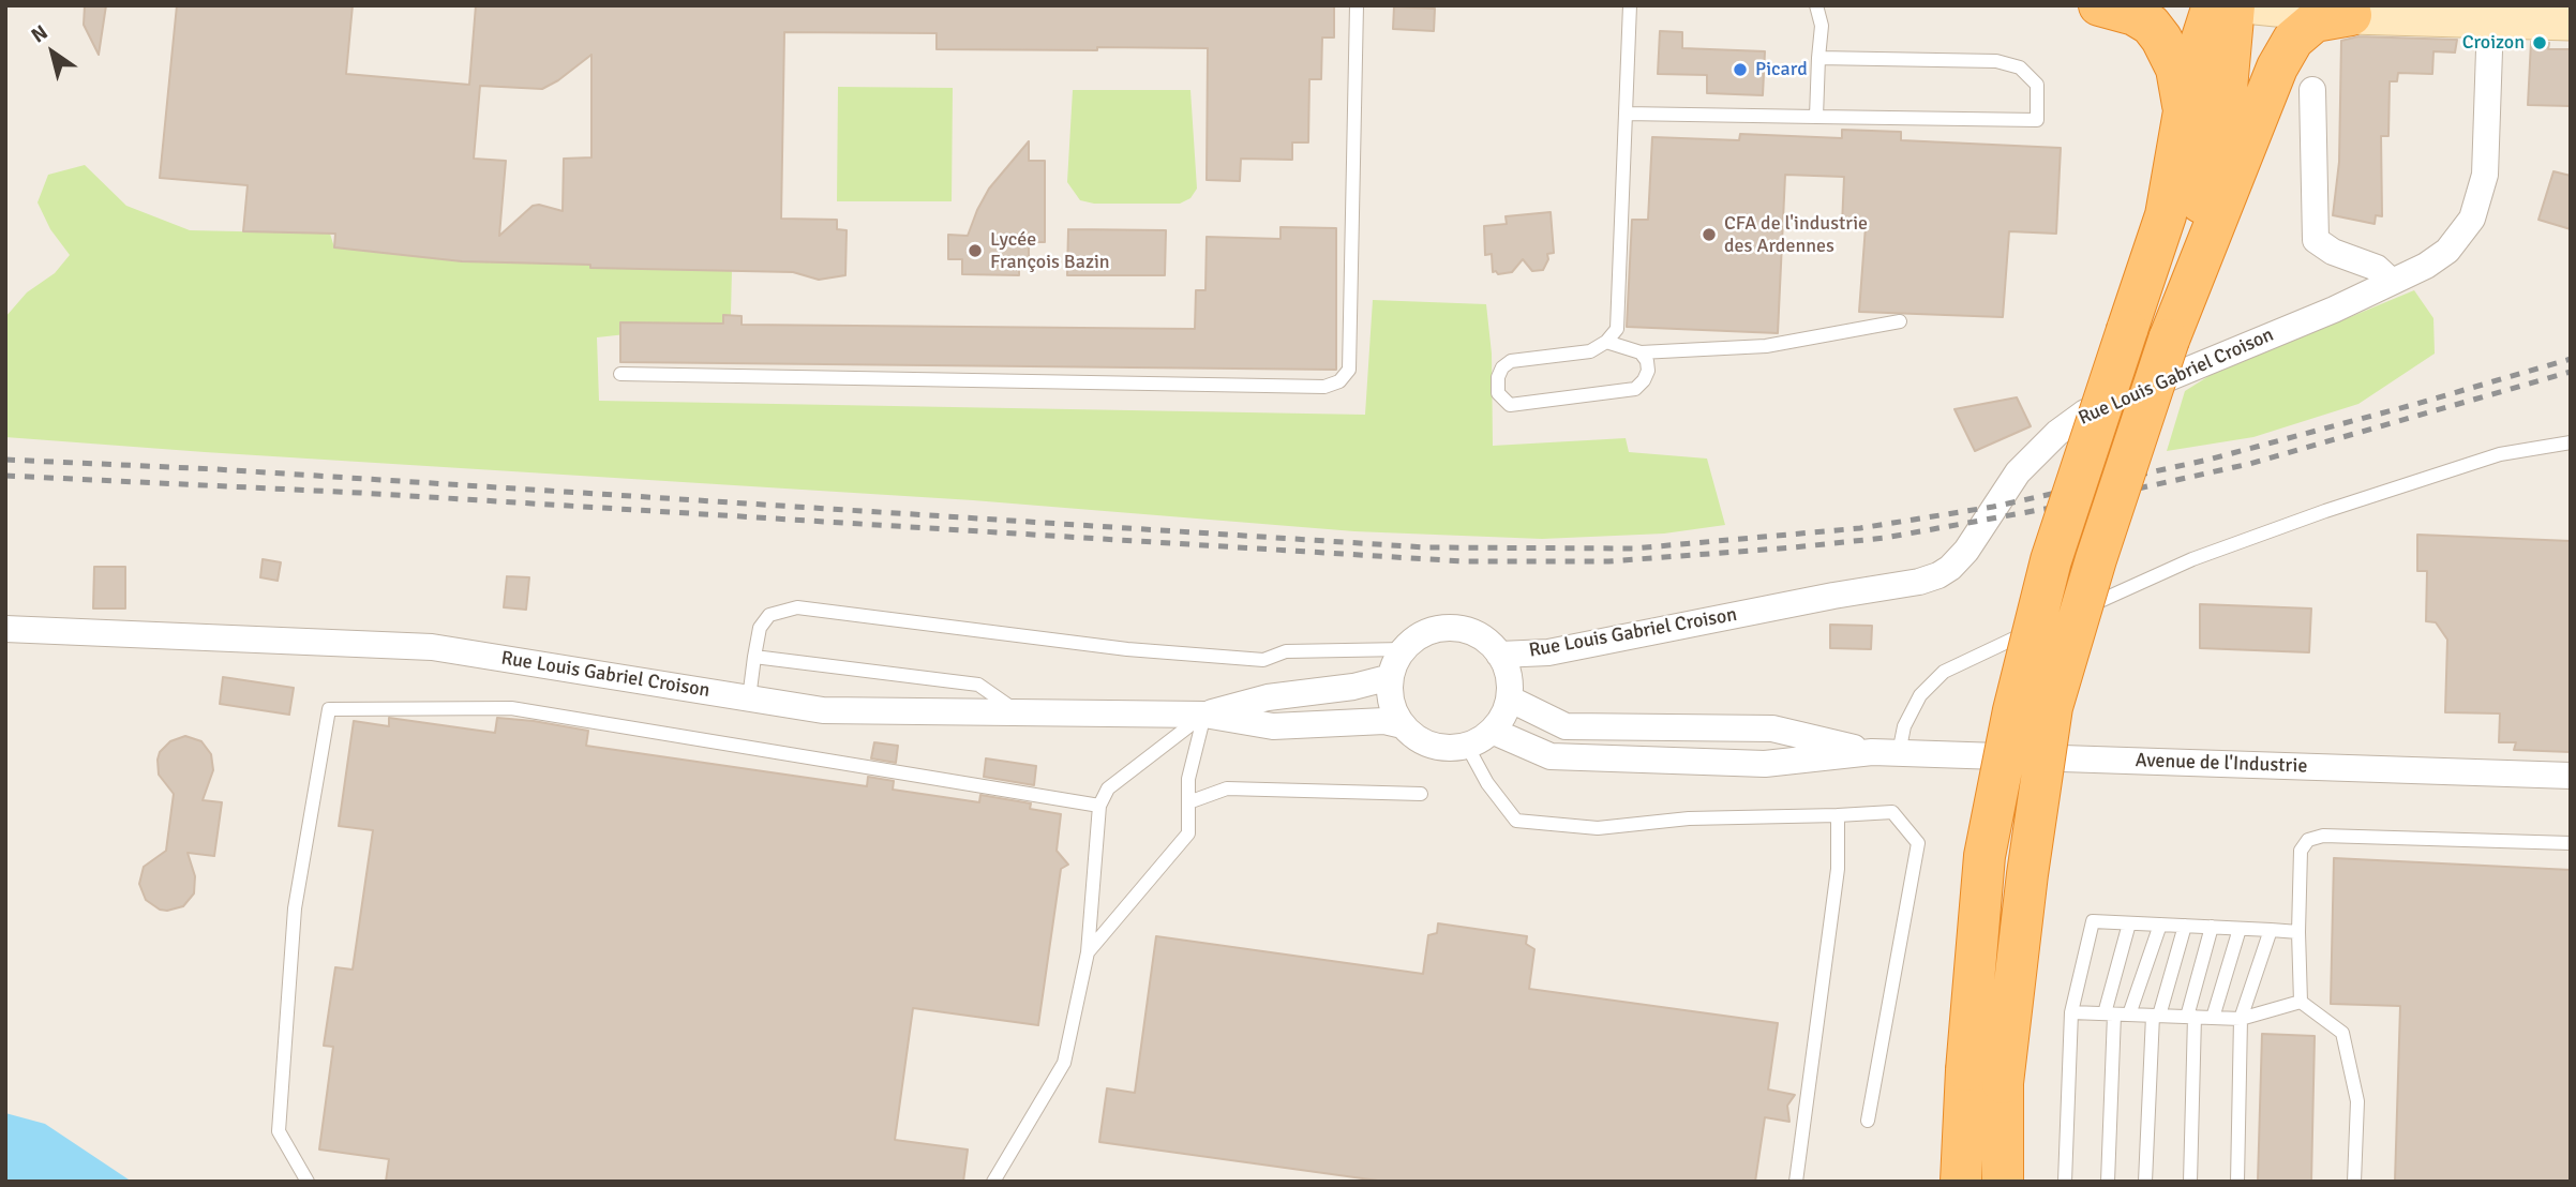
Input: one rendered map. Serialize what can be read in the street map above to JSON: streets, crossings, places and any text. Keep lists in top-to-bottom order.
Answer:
{
  "streets": {
    "street": ["Rue Louis Gabriel Croison", "Avenue de l'Industrie"]
  },
  "crossings": [
    ["Rue Louis Gabriel Croison", "Avenue de l'Industrie"]
  ],
  "places": [
    "Croizon",
    "Picard",
    "CFA de l'industrie des Ardennes",
    "Lycée François Bazin"
  ],
  "north": "top left"
}
